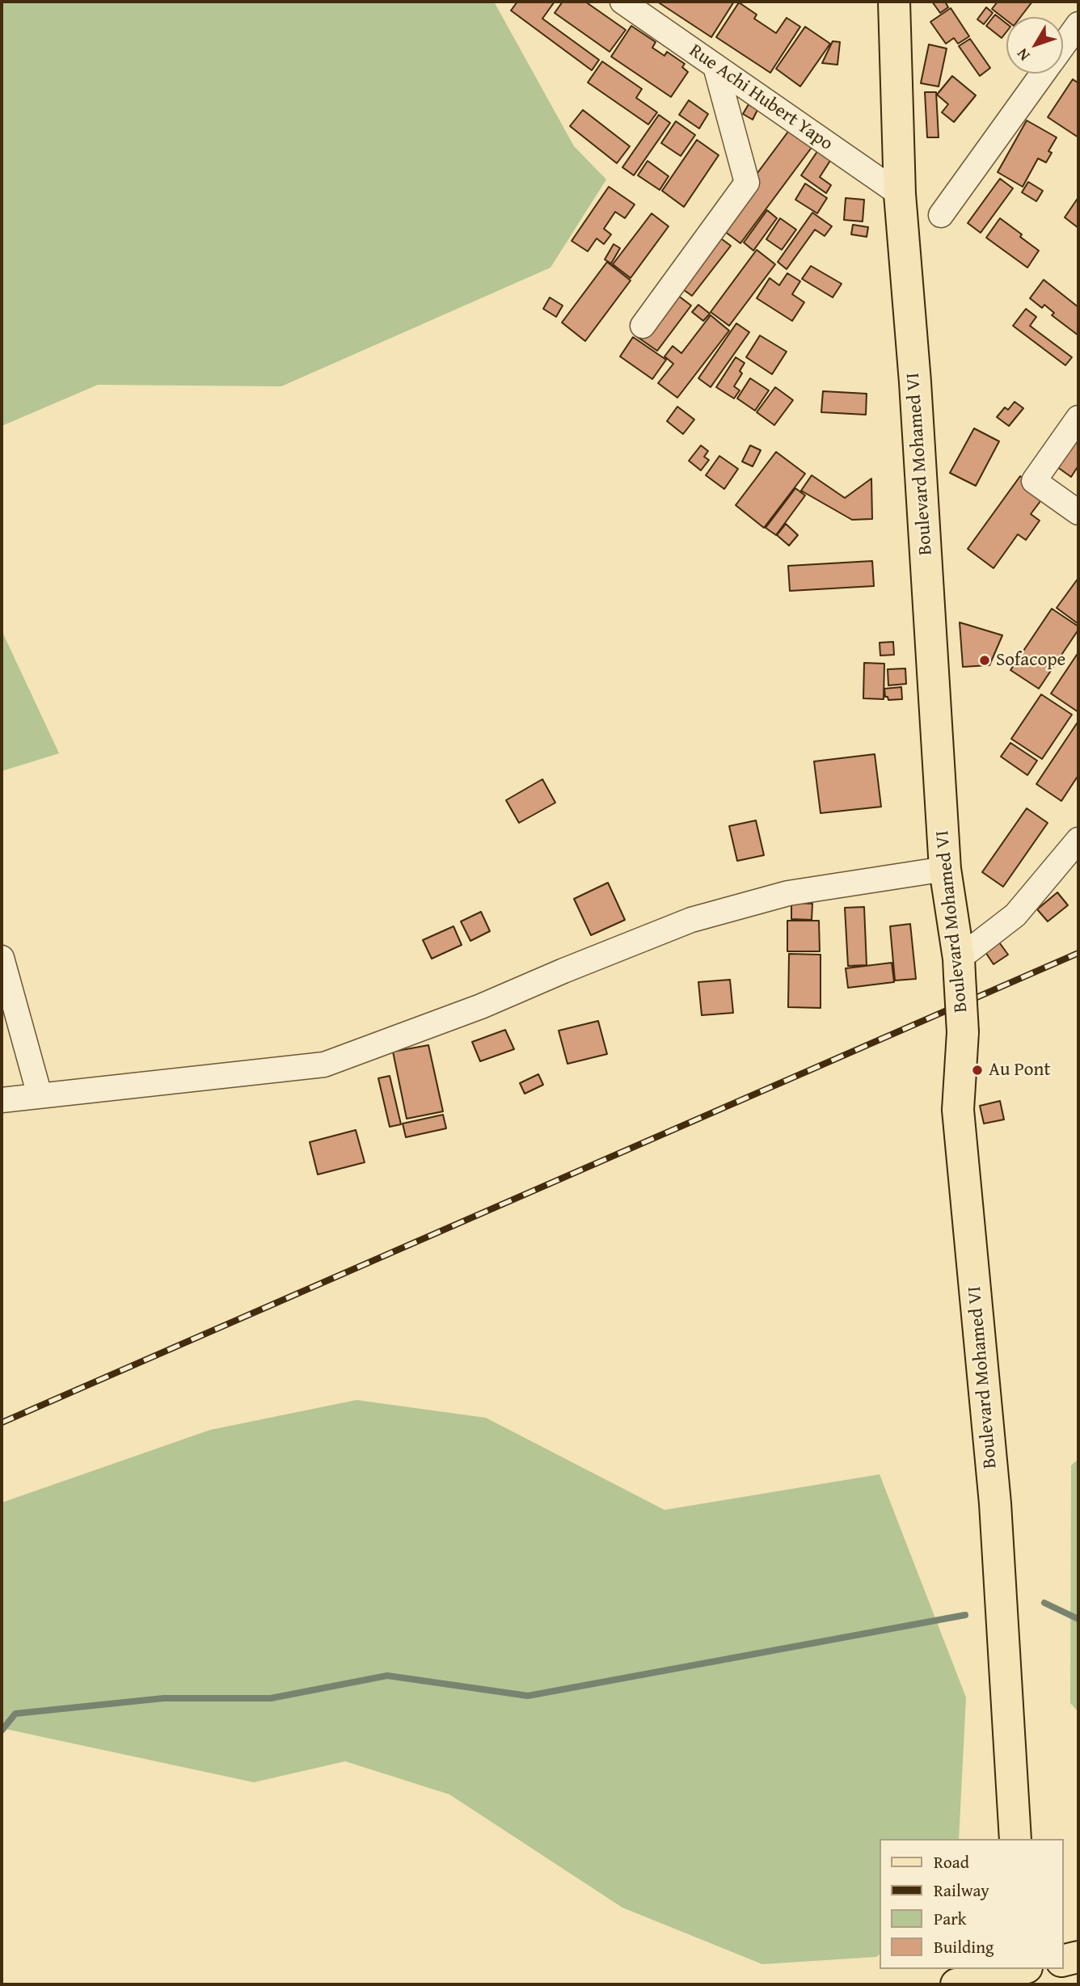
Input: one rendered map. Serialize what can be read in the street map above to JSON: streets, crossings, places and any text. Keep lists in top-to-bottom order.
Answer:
{
  "streets": {
    "main road": ["Boulevard Mohamed VI"],
    "street": ["Rue Achi Hubert Yapo"]
  },
  "crossings": [
    ["Rue Achi Hubert Yapo", "Boulevard Mohamed VI"]
  ],
  "places": ["Sofacope", "Au Pont"],
  "legend": [
    "Road",
    "Railway",
    "Park",
    "Building"
  ],
  "north": "bottom left"
}
